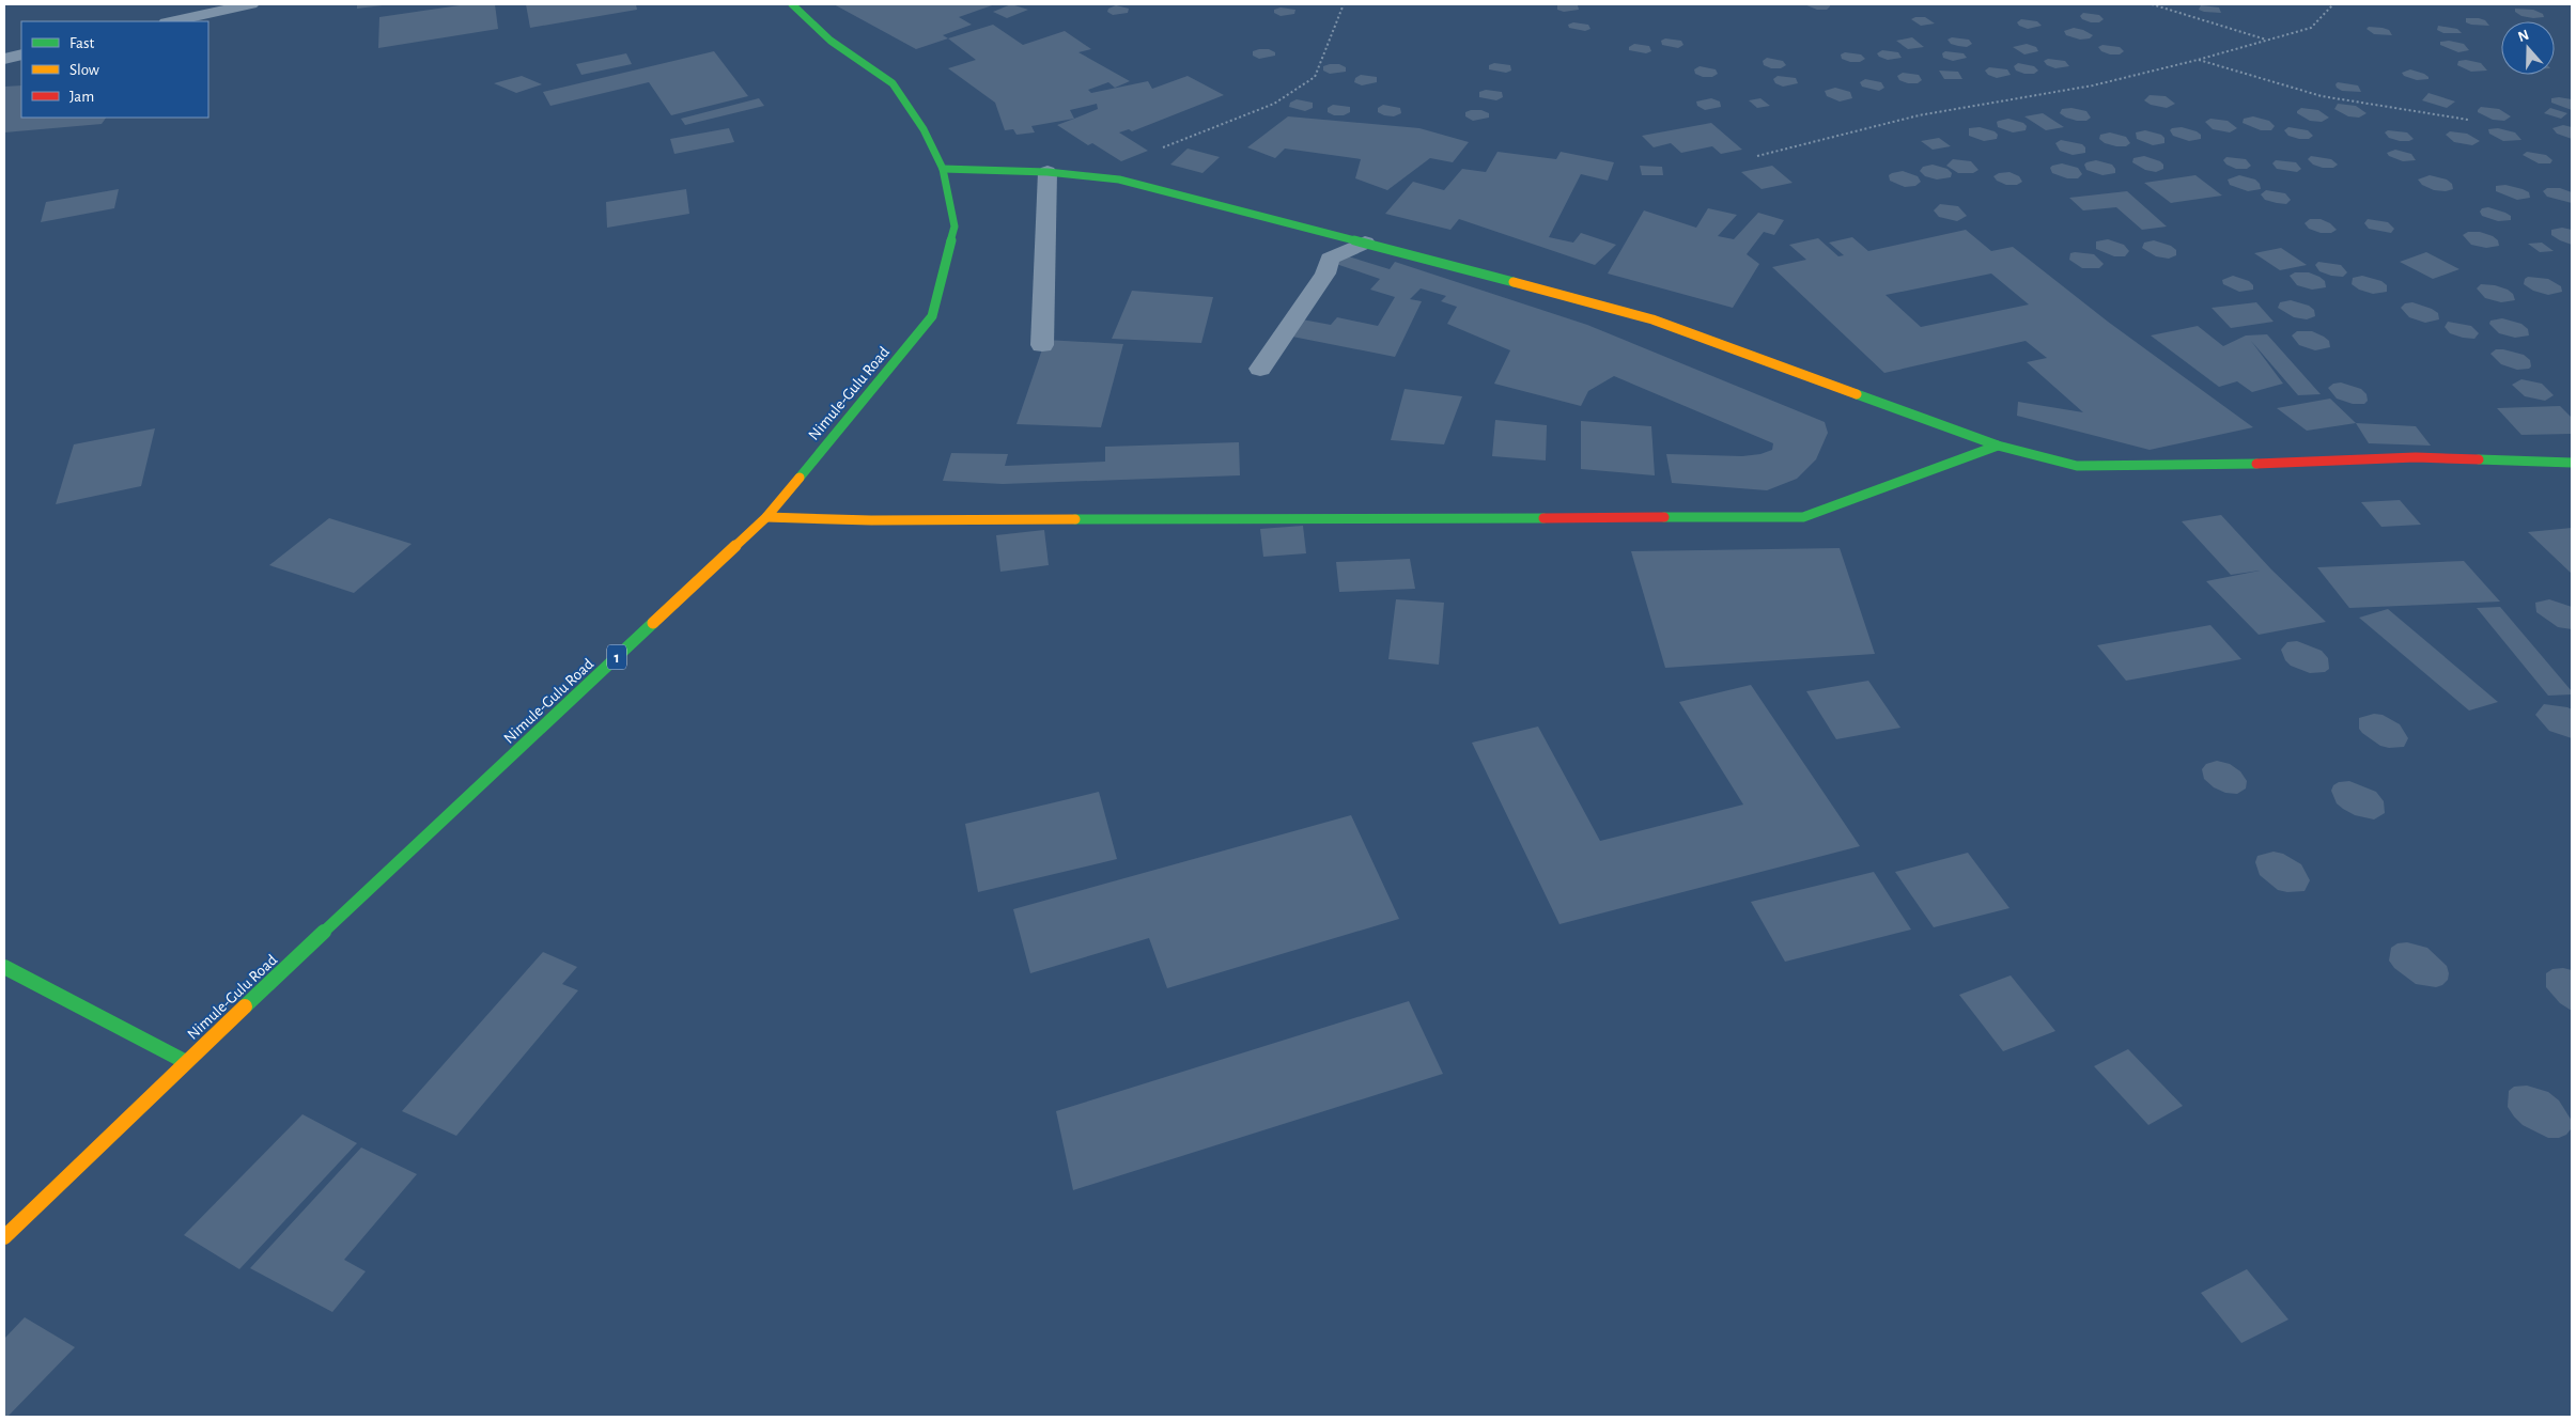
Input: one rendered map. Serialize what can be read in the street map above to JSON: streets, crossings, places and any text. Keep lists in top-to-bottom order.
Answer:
{
  "streets": {
    "street": ["Nimule-Gulu Road", "1"]
  },
  "legend": ["Fast", "Slow", "Jam"],
  "north": "top"
}
